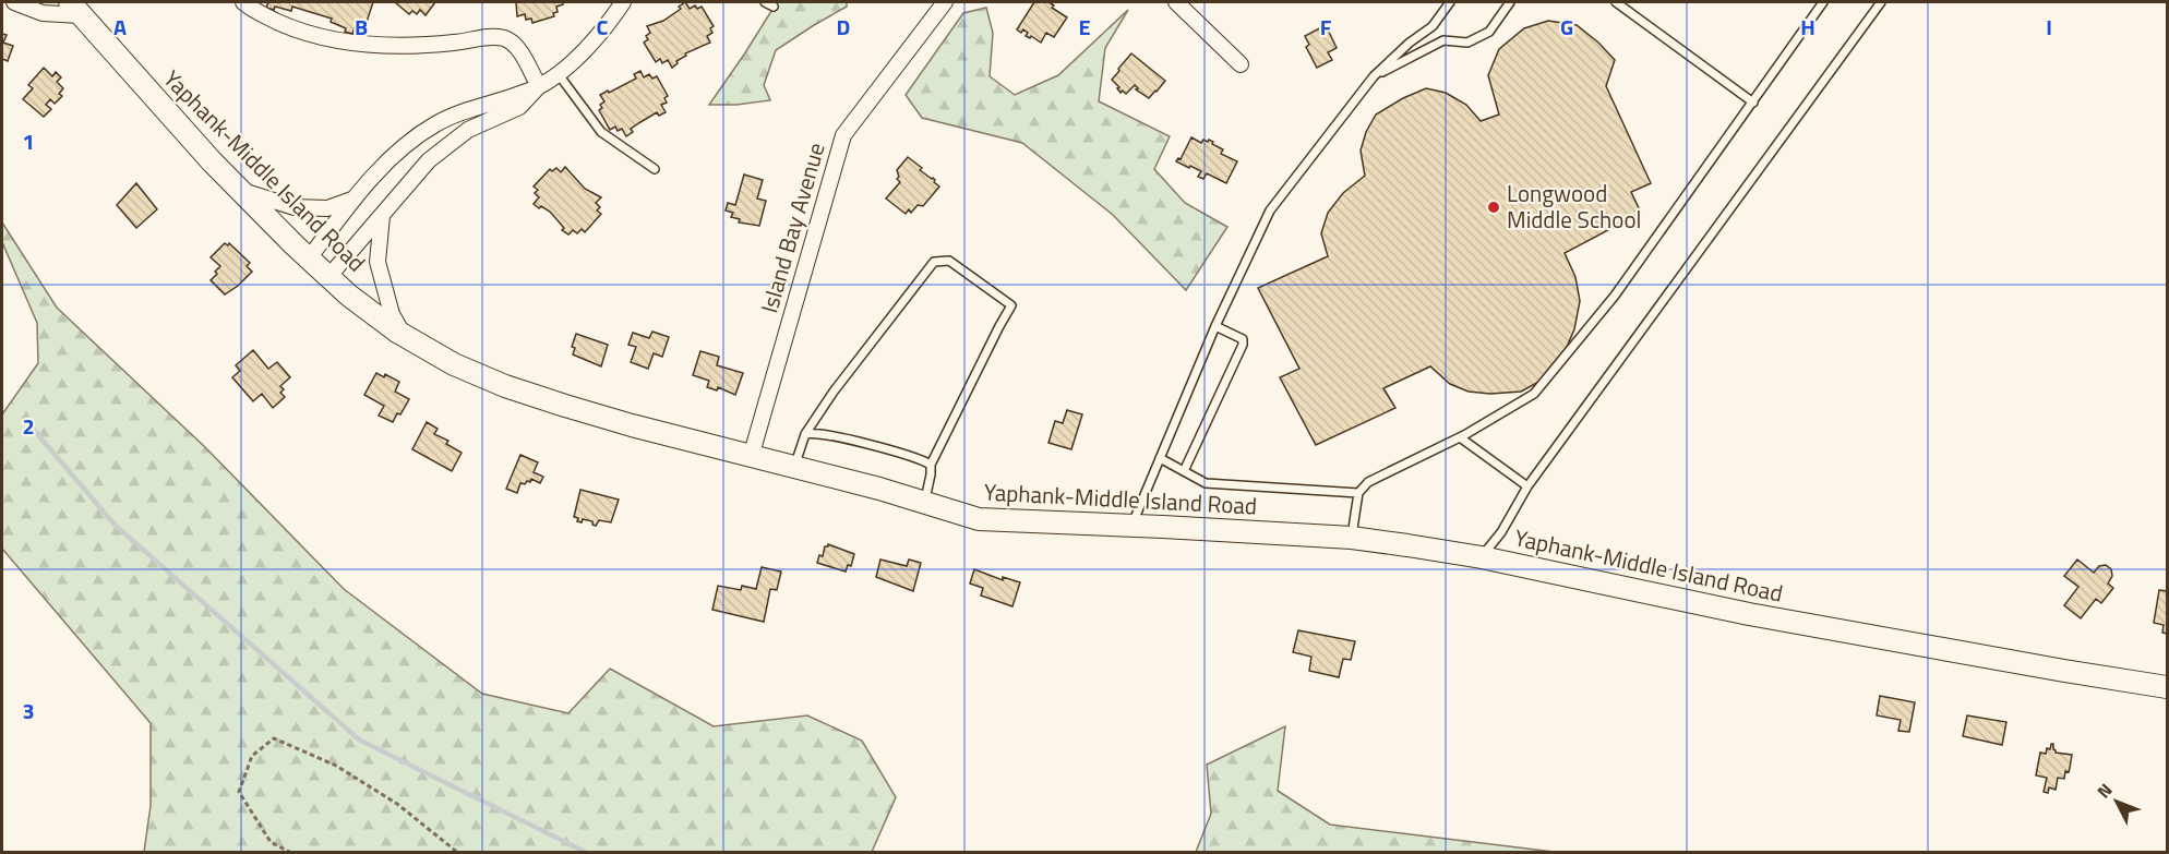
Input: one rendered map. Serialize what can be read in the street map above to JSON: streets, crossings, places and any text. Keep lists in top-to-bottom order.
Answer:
{
  "streets": {
    "main road": ["Yaphank-Middle Island Road"],
    "street": ["Island Bay Avenue"]
  },
  "crossings": [
    ["Yaphank-Middle Island Road", "Island Bay Avenue"]
  ],
  "places": ["Longwood Middle School"],
  "north": "top left",
  "grid": {
    "columns": [
      "A",
      "B",
      "C",
      "D",
      "E",
      "F",
      "G",
      "H",
      "I"
    ],
    "rows": ["1", "2", "3"]
  }
}
